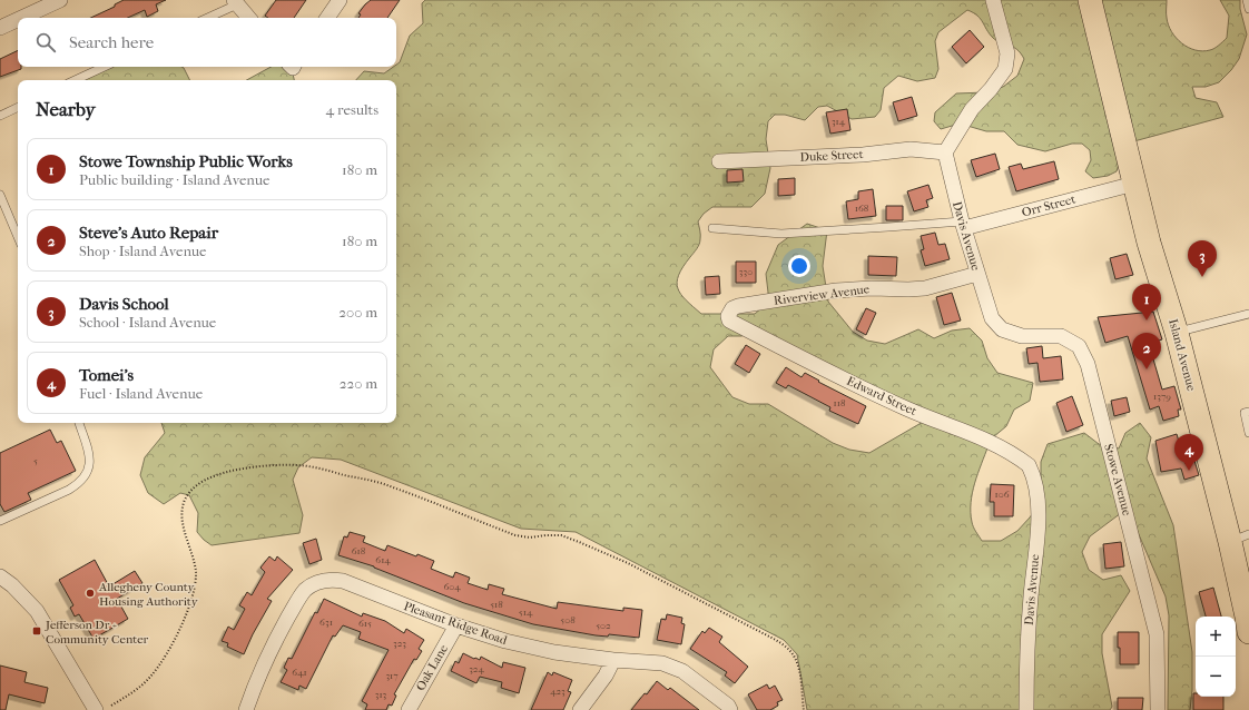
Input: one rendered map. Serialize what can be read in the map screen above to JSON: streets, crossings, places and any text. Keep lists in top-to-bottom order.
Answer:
{
  "streets": {
    "main road": ["Island Avenue"],
    "street": [
      "Duke Street",
      "Orr Street",
      "Davis Avenue",
      "Riverview Avenue",
      "Edward Street",
      "Stowe Avenue",
      "Pleasant Ridge Road",
      "Oak Lane"
    ]
  },
  "crossings": [
    ["Duke Street", "Davis Avenue"],
    ["Orr Street", "Davis Avenue"],
    ["Orr Street", "Island Avenue"],
    ["Davis Avenue", "Riverview Avenue"],
    ["Davis Avenue", "Edward Street"],
    ["Davis Avenue", "Stowe Avenue"],
    ["Riverview Avenue", "Edward Street"],
    ["Pleasant Ridge Road", "Oak Lane"]
  ],
  "places": {
    "other": ["Allegheny County Housing Authority"],
    "transit": ["Jefferson Dr + Community Center"]
  },
  "house_numbers": [
    "314",
    "168",
    "330",
    "1379",
    "118",
    "5",
    "106",
    "618",
    "614",
    "604",
    "518",
    "514",
    "508",
    "631",
    "615",
    "502",
    "323",
    "324",
    "641",
    "317",
    "423",
    "313"
  ],
  "page": {
    "search": "Search here",
    "heading": ["Nearby", "4 results"],
    "list": [
      {
        "mark": "1",
        "name": "Stowe Township Public Works",
        "note": "Public building · Island Avenue",
        "value": "180 m"
      },
      {
        "mark": "2",
        "name": "Steve's Auto Repair",
        "note": "Shop · Island Avenue",
        "value": "180 m"
      },
      {
        "mark": "3",
        "name": "Davis School",
        "note": "School · Island Avenue",
        "value": "200 m"
      },
      {
        "mark": "4",
        "name": "Tomei's",
        "note": "Fuel · Island Avenue",
        "value": "220 m"
      }
    ],
    "pins": [
      "3",
      "1",
      "2",
      "4"
    ],
    "map_buttons": ["+", "−"]
  }
}
